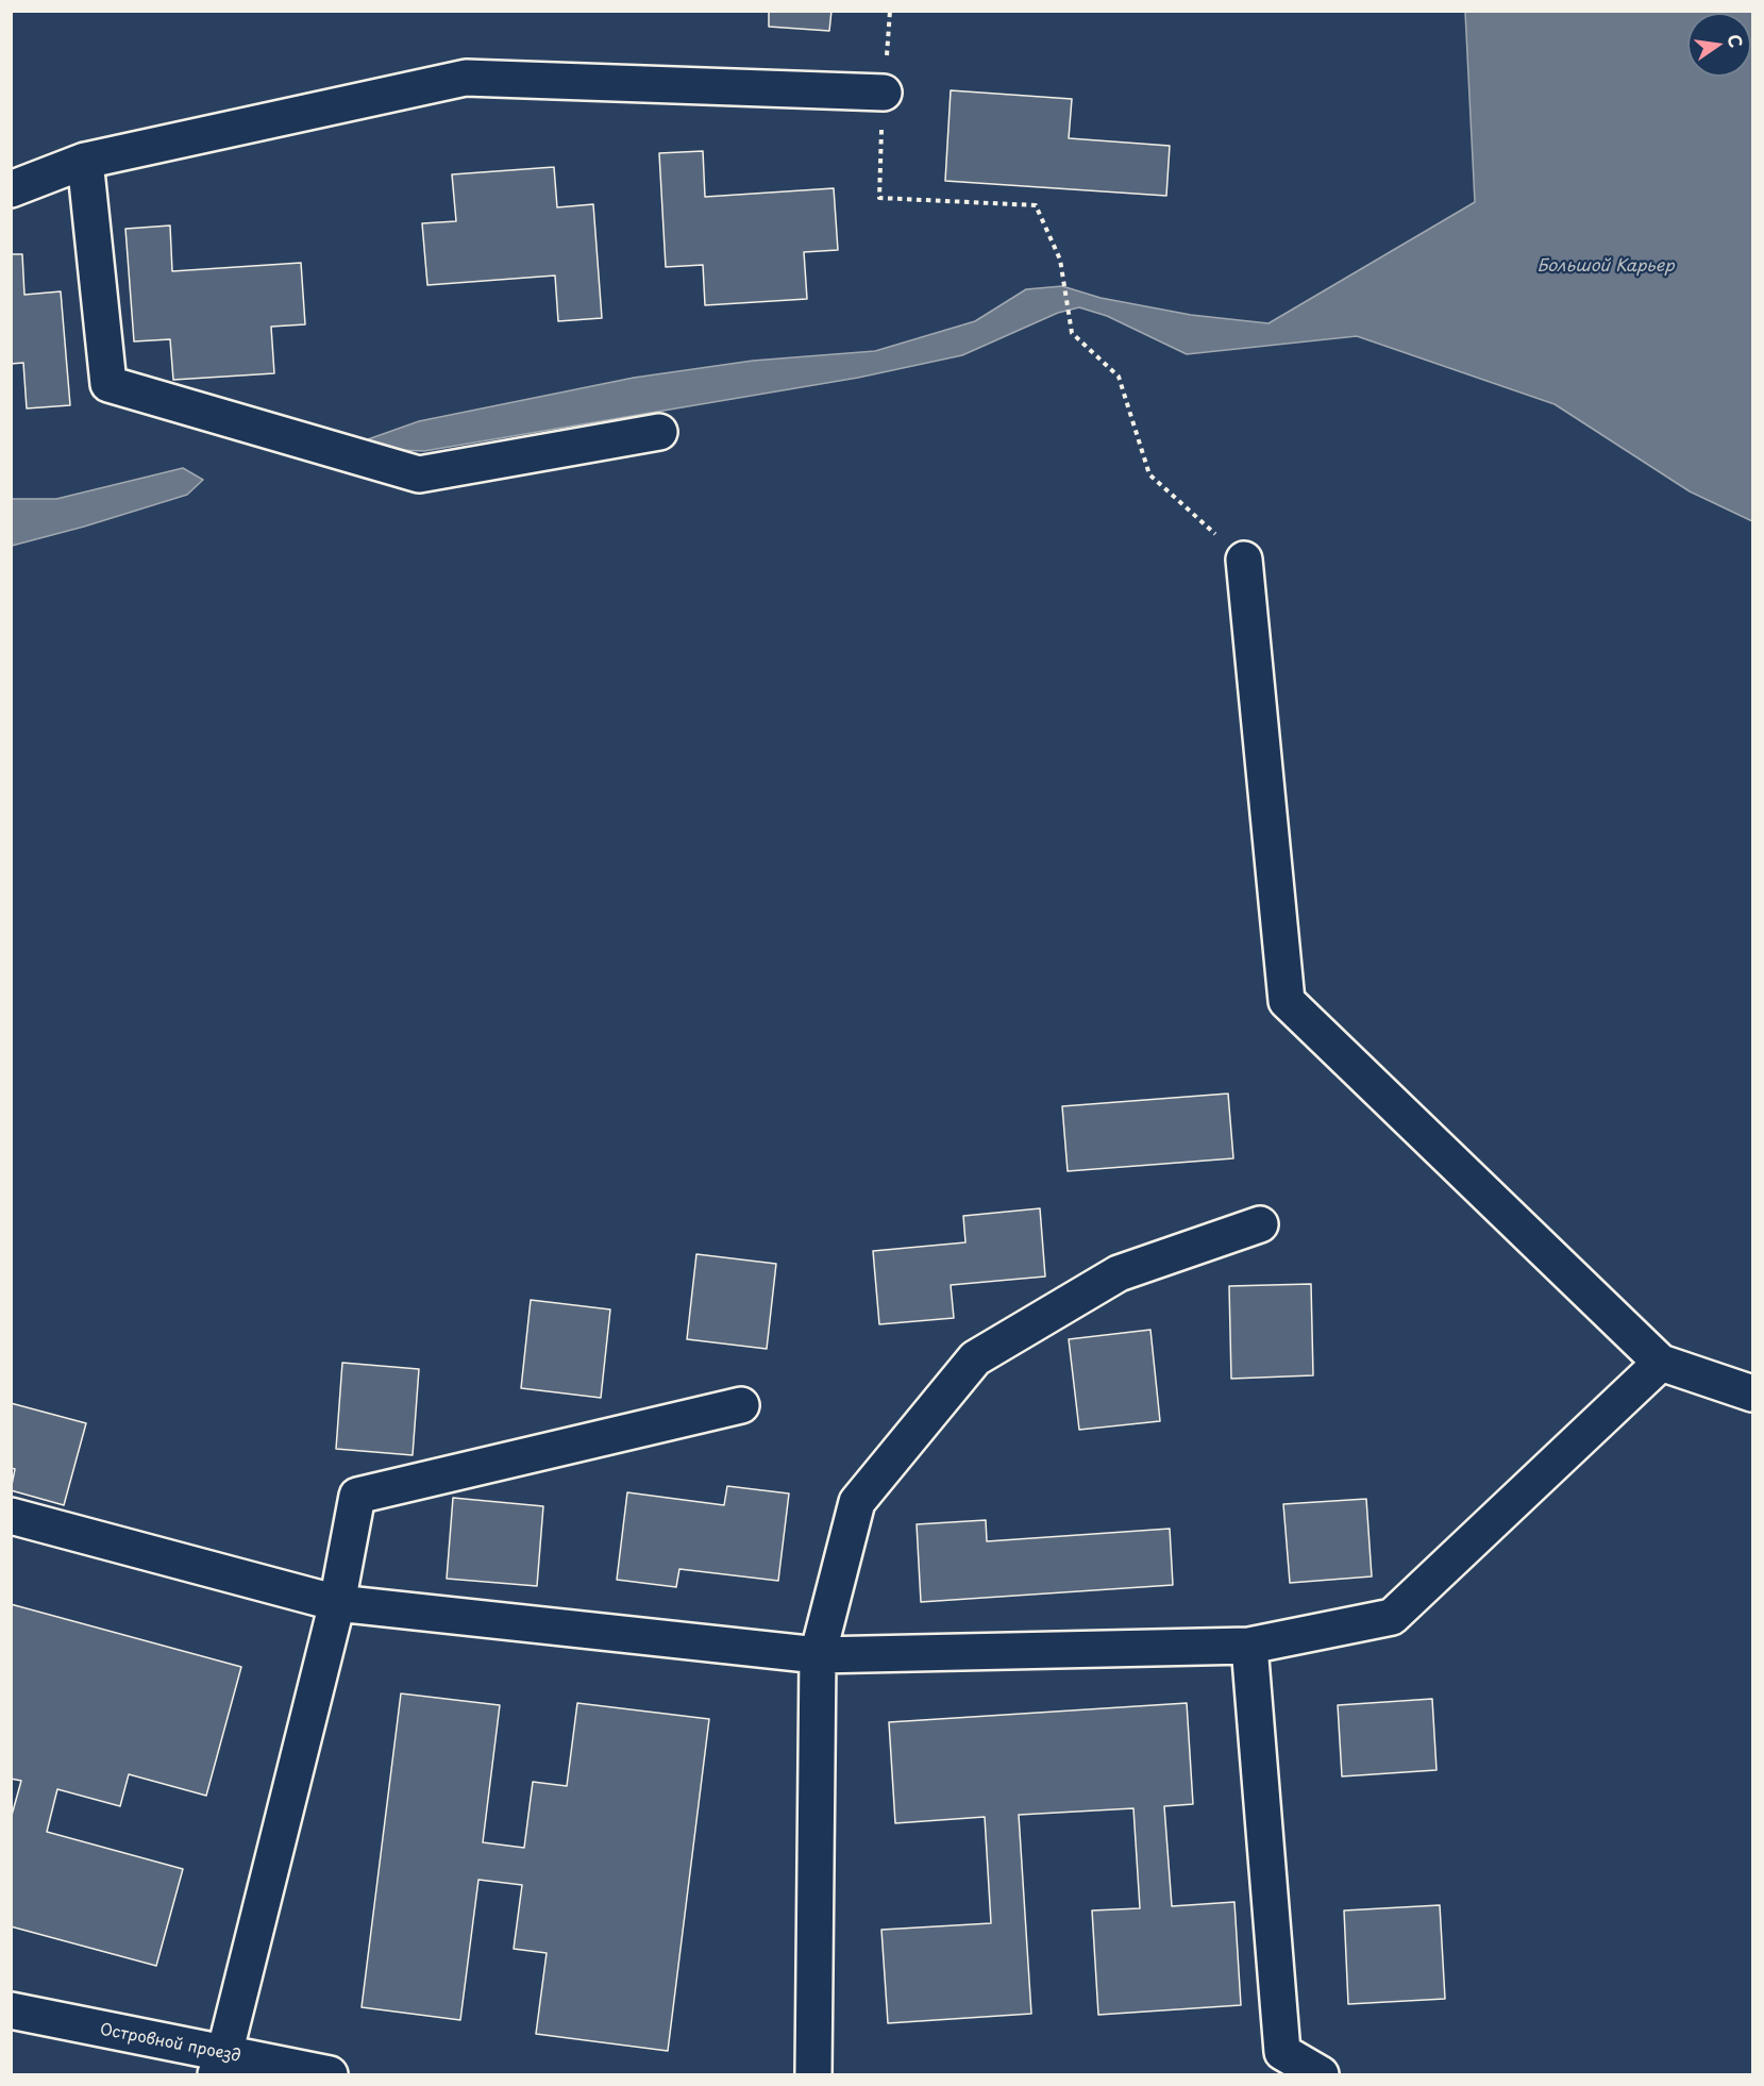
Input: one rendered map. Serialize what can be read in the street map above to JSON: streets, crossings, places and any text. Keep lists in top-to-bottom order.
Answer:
{
  "streets": {
    "street": ["Островной проезд"]
  },
  "water": ["Большой Карьер"],
  "north": "right"
}
